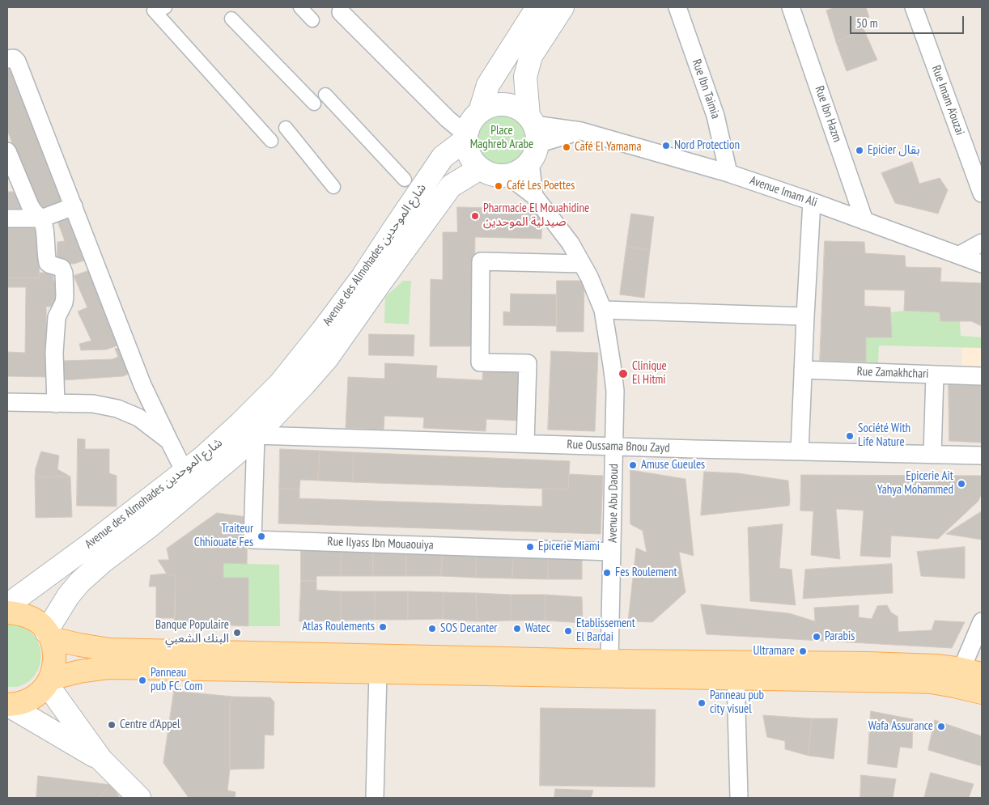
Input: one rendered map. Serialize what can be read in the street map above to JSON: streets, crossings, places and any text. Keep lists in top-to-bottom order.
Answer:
{
  "streets": {
    "street": [
      "Rue Ibn Taimia",
      "Rue Imam A'ouzai",
      "Rue Ibn Hazm",
      "Avenue Imam Ali",
      "Avenue des Almohades شارع الموحدين",
      "Rue Zamakhchari",
      "Rue Oussama Bnou Zayd",
      "Avenue Abu Daoud",
      "Rue Ilyass Ibn Mouaouiya"
    ]
  },
  "crossings": [
    ["Rue Ibn Taimia", "Avenue Imam Ali"],
    ["Rue Ibn Hazm", "Avenue Imam Ali"],
    ["Avenue Imam Ali", "Avenue des Almohades شارع الموحدين"],
    ["Avenue Imam Ali", "Avenue Abu Daoud"],
    ["Avenue des Almohades شارع الموحدين", "Rue Oussama Bnou Zayd"],
    ["Avenue des Almohades شارع الموحدين", "Avenue Abu Daoud"],
    ["Avenue des Almohades شارع الموحدين", "Rue Ilyass Ibn Mouaouiya"],
    ["Rue Oussama Bnou Zayd", "Avenue Abu Daoud"],
    ["Rue Oussama Bnou Zayd", "Rue Ilyass Ibn Mouaouiya"],
    ["Avenue Abu Daoud", "Rue Ilyass Ibn Mouaouiya"]
  ],
  "parks": ["Place Maghreb Arabe"],
  "places": [
    "Nord Protection",
    "Café El Yamama",
    "Epicier بقال",
    "Café Les Poettes",
    "Pharmacie El Mouahidine صيدلية الموحدين",
    "Clinique El Hitmi",
    "Société With Life Nature",
    "Amuse Gueules",
    "Epicerie Ait Yahya Mohammed",
    "Traiteur Chhiouate Fes",
    "Epicerie Miami",
    "Fes Roulement",
    "Atlas Roulements",
    "SOS Decanter",
    "Watec",
    "Etablissement El Bardai",
    "Banque Populaire البنك الشعبي",
    "Parabis",
    "Ultramare",
    "Panneau pub FC. Com",
    "Panneau pub city visuel",
    "Centre d'Appel",
    "Wafa Assurance"
  ],
  "scale_bar": "50 m"
}
